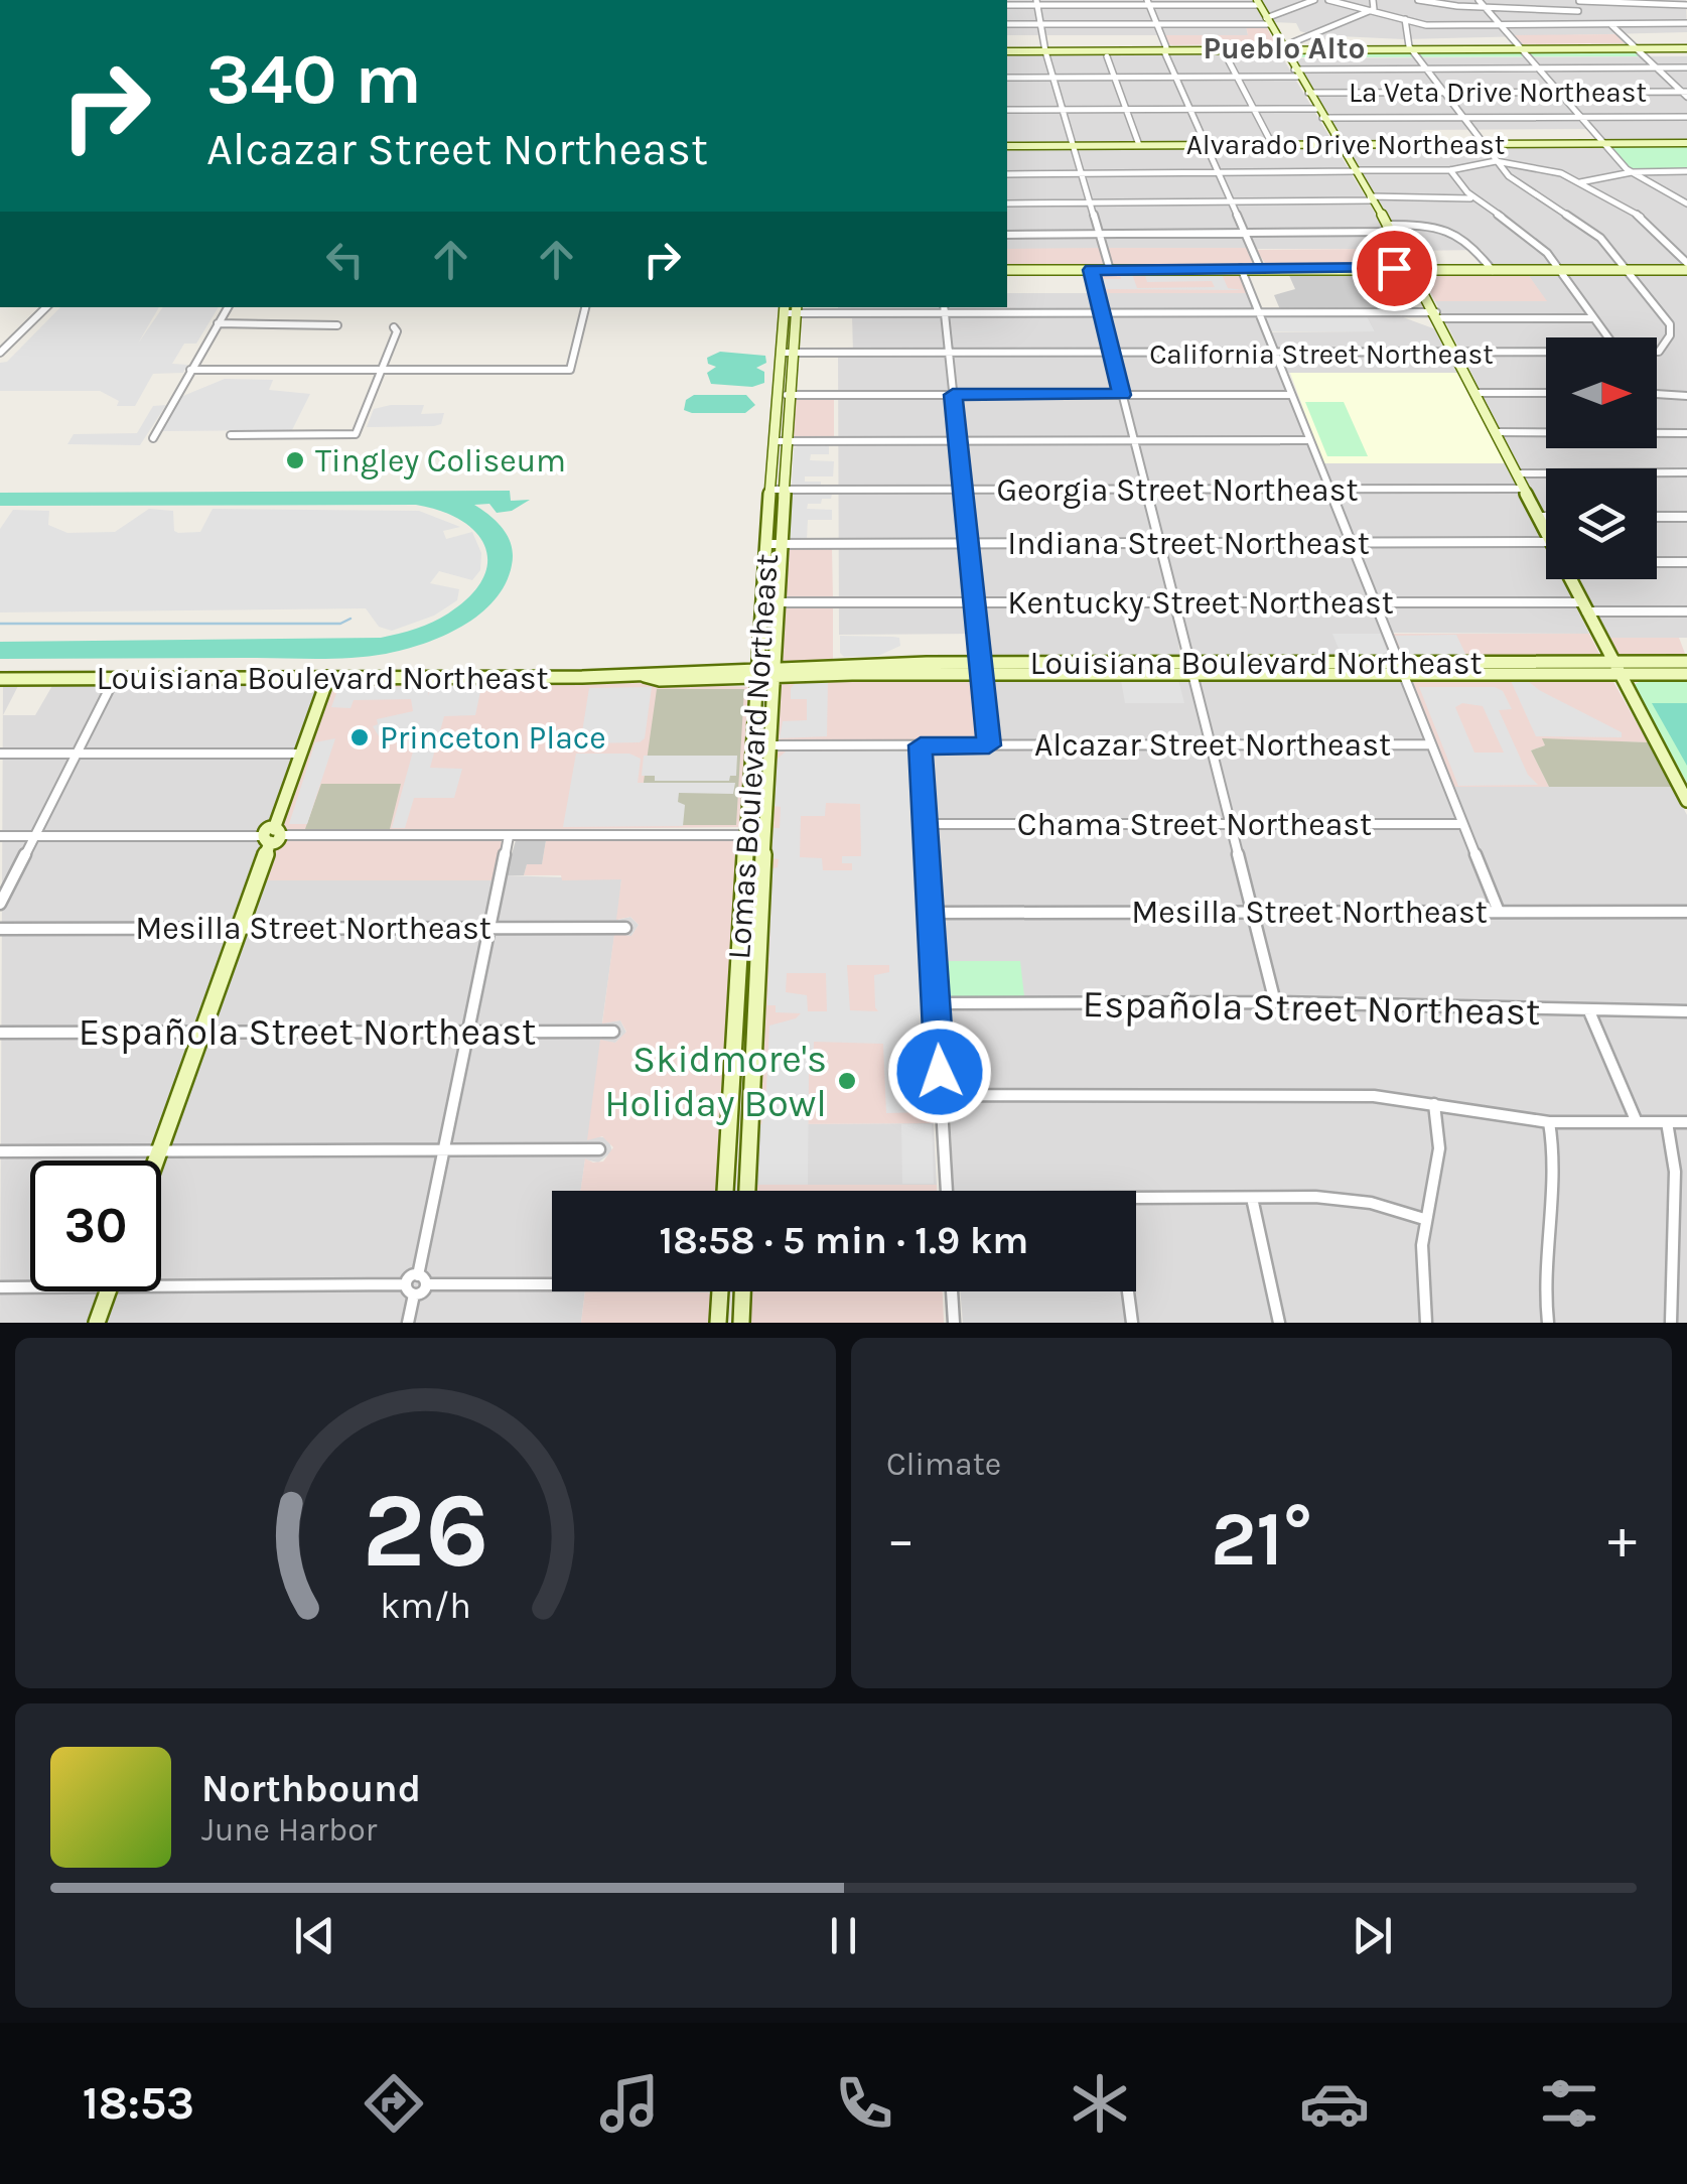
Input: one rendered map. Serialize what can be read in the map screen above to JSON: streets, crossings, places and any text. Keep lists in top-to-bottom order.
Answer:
{
  "streets": {
    "main road": ["Alvarado Drive Northeast", "Louisiana Boulevard Northeast", "Lomas Boulevard Northeast"],
    "street": [
      "La Veta Drive Northeast",
      "California Street Northeast",
      "Georgia Street Northeast",
      "Indiana Street Northeast",
      "Kentucky Street Northeast",
      "Alcazar Street Northeast",
      "Chama Street Northeast",
      "Mesilla Street Northeast",
      "Española Street Northeast"
    ]
  },
  "crossings": [
    ["California Street Northeast", "Lomas Boulevard Northeast"],
    ["Georgia Street Northeast", "Lomas Boulevard Northeast"],
    ["Indiana Street Northeast", "Lomas Boulevard Northeast"],
    ["Kentucky Street Northeast", "Lomas Boulevard Northeast"],
    ["Louisiana Boulevard Northeast", "Lomas Boulevard Northeast"],
    ["Alcazar Street Northeast", "Lomas Boulevard Northeast"]
  ],
  "districts": ["Pueblo Alto"],
  "places": ["Tingley Coliseum", "Princeton Place", "Skidmore's Holiday Bowl"],
  "north": "right",
  "page": {
    "turn": ["340 m", "Alcazar Street Northeast"],
    "limit": "30",
    "trip": "18:58 · 5 min · 1.9 km",
    "tile": "Climate",
    "heat": ["−", "21°", "+"],
    "song": ["Northbound", "June Harbor"],
    "tabs": "18:53",
    "gauge": ["26", "km/h"]
  }
}
